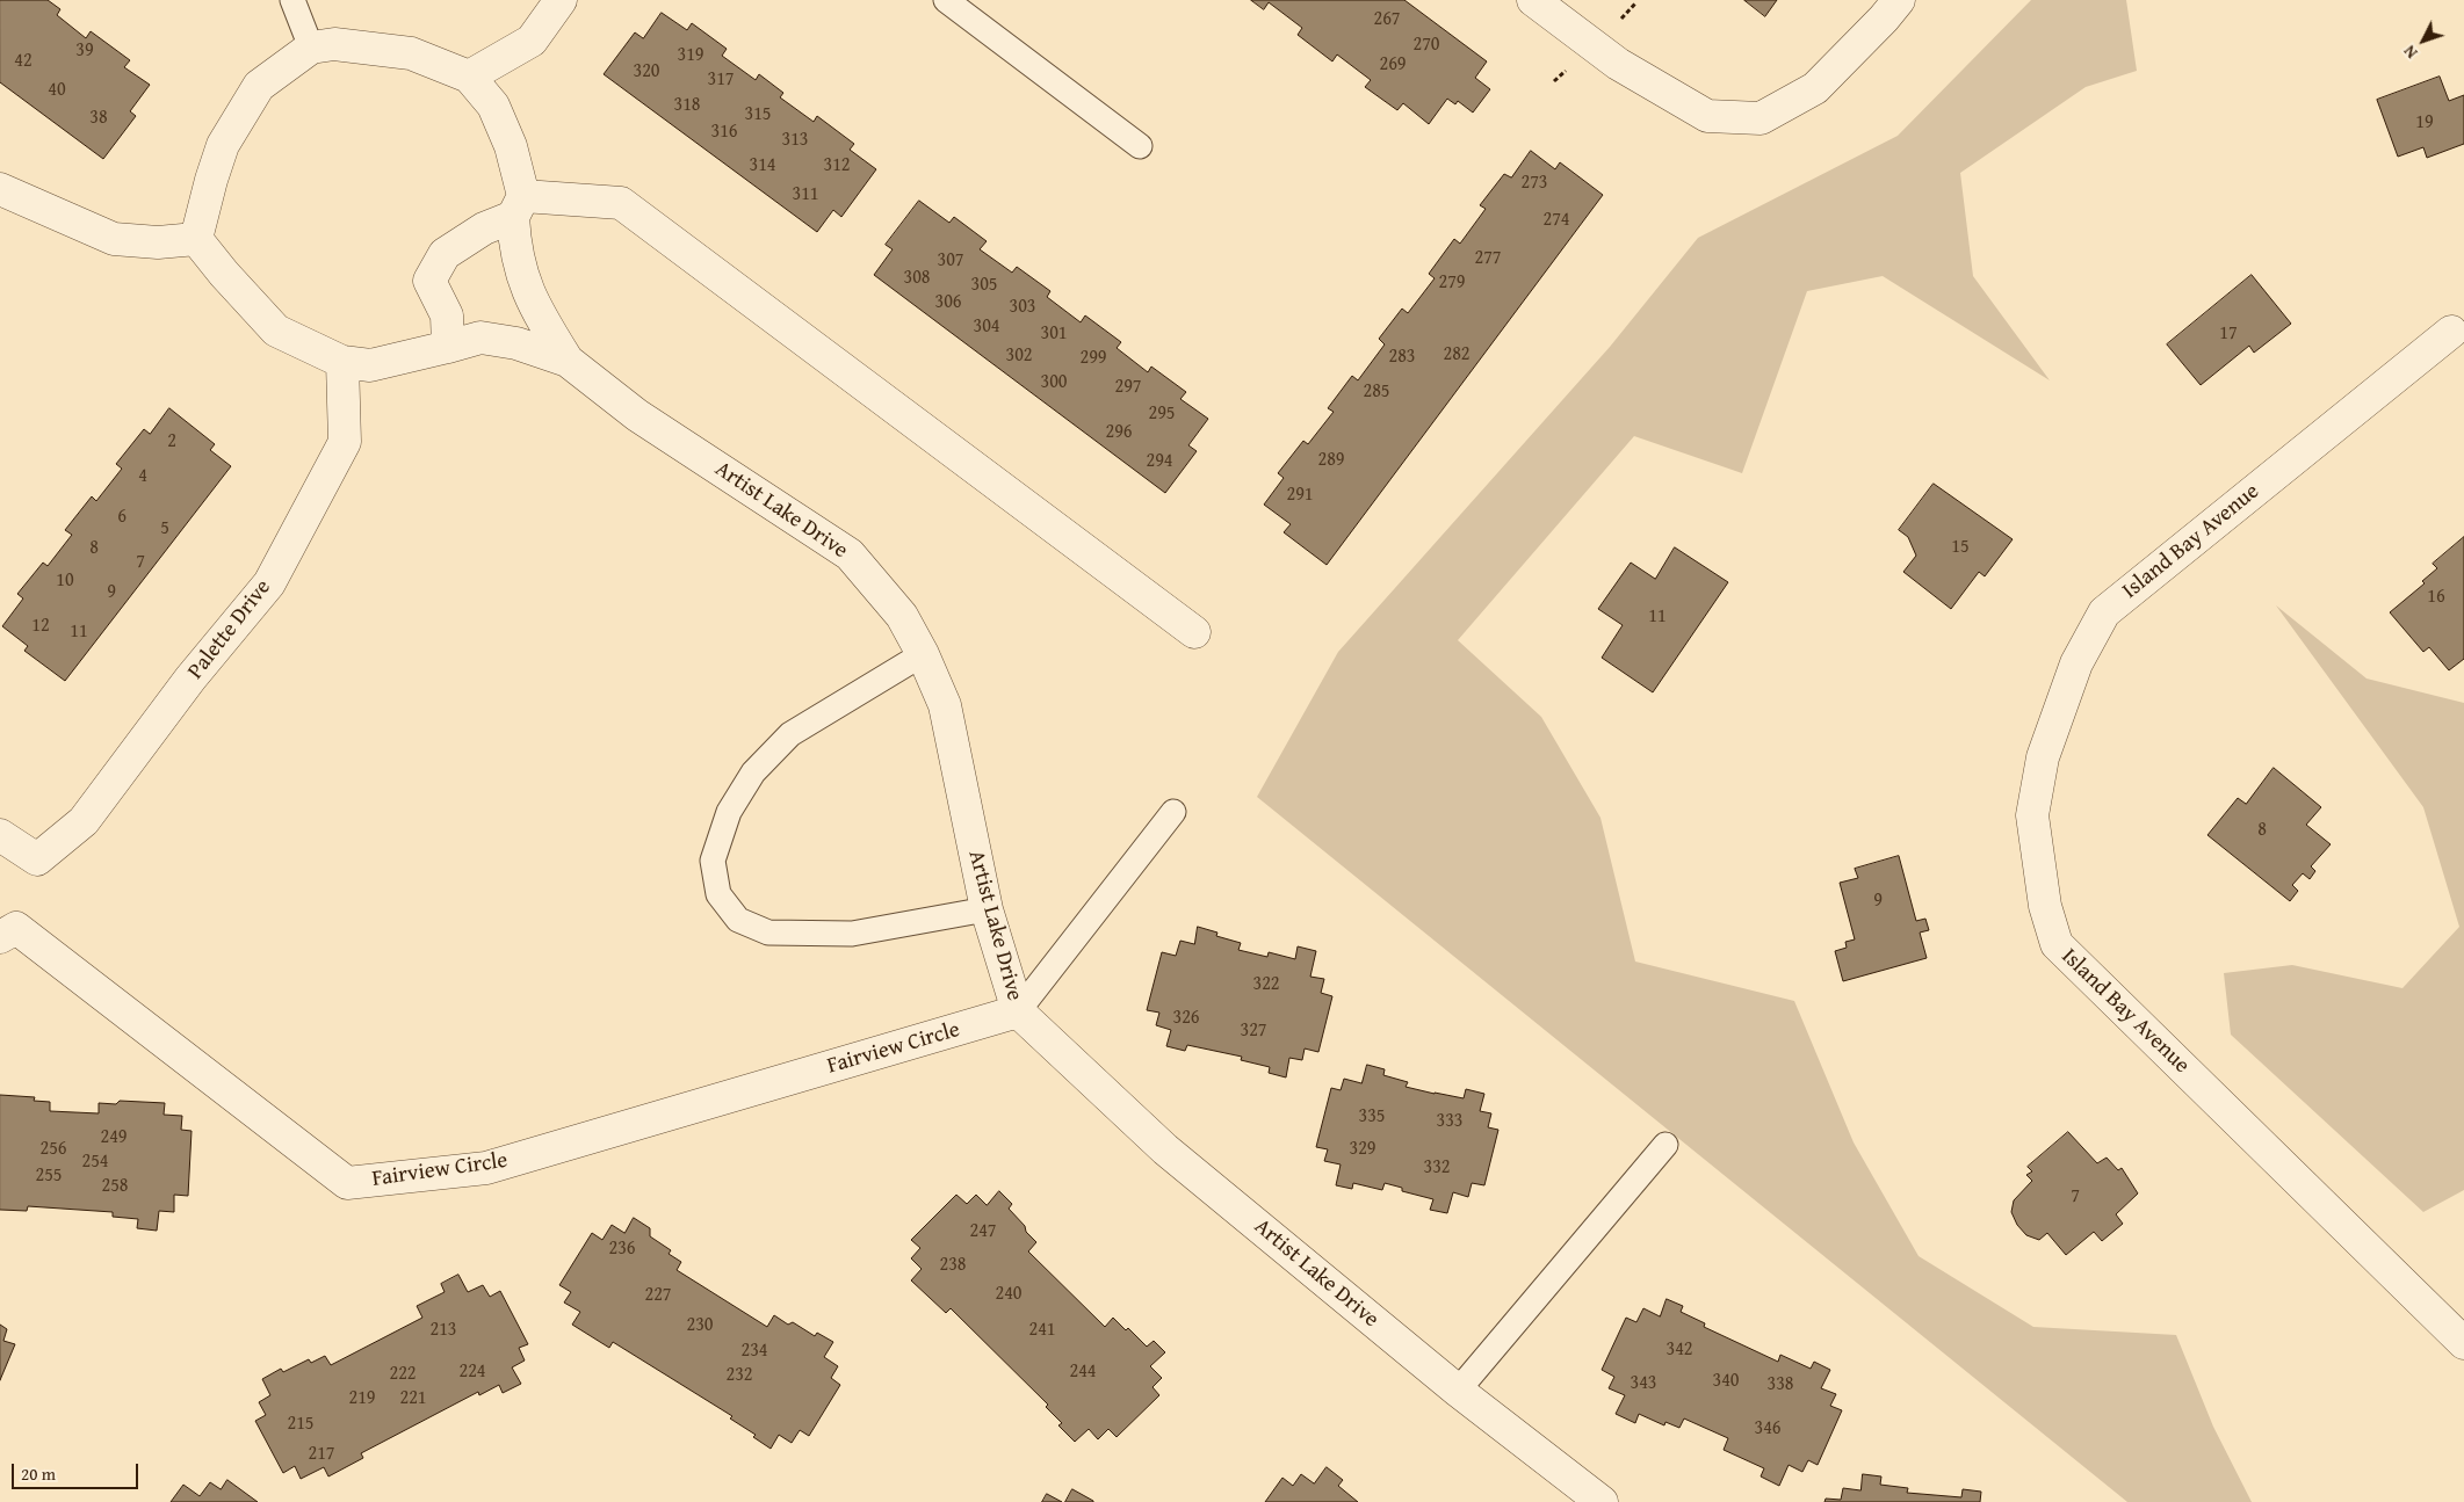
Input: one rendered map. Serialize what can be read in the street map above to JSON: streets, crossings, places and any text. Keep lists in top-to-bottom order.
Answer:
{
  "streets": {
    "street": [
      "Artist Lake Drive",
      "Island Bay Avenue",
      "Palette Drive",
      "Fairview Circle"
    ]
  },
  "crossings": [
    ["Artist Lake Drive", "Palette Drive"],
    ["Artist Lake Drive", "Fairview Circle"]
  ],
  "house_numbers": [
    "267",
    "270",
    "39",
    "319",
    "42",
    "269",
    "320",
    "317",
    "40",
    "318",
    "315",
    "38",
    "19",
    "316",
    "313",
    "314",
    "312",
    "273",
    "311",
    "274",
    "277",
    "307",
    "308",
    "279",
    "305",
    "306",
    "303",
    "304",
    "301",
    "17",
    "282",
    "302",
    "283",
    "299",
    "300",
    "297",
    "285",
    "295",
    "296",
    "2",
    "289",
    "294",
    "4",
    "291",
    "6",
    "5",
    "15",
    "8",
    "7",
    "10",
    "9",
    "16",
    "11",
    "12",
    "11",
    "8",
    "9",
    "322",
    "326",
    "327",
    "335",
    "333",
    "249",
    "256",
    "329",
    "254",
    "332",
    "255",
    "258",
    "7",
    "247",
    "236",
    "238",
    "240",
    "227",
    "230",
    "213",
    "241",
    "342",
    "234",
    "224",
    "244",
    "222",
    "232",
    "340",
    "343",
    "338",
    "219",
    "221",
    "215",
    "346",
    "217"
  ],
  "scale_bar": "20 m",
  "north": "bottom left"
}
